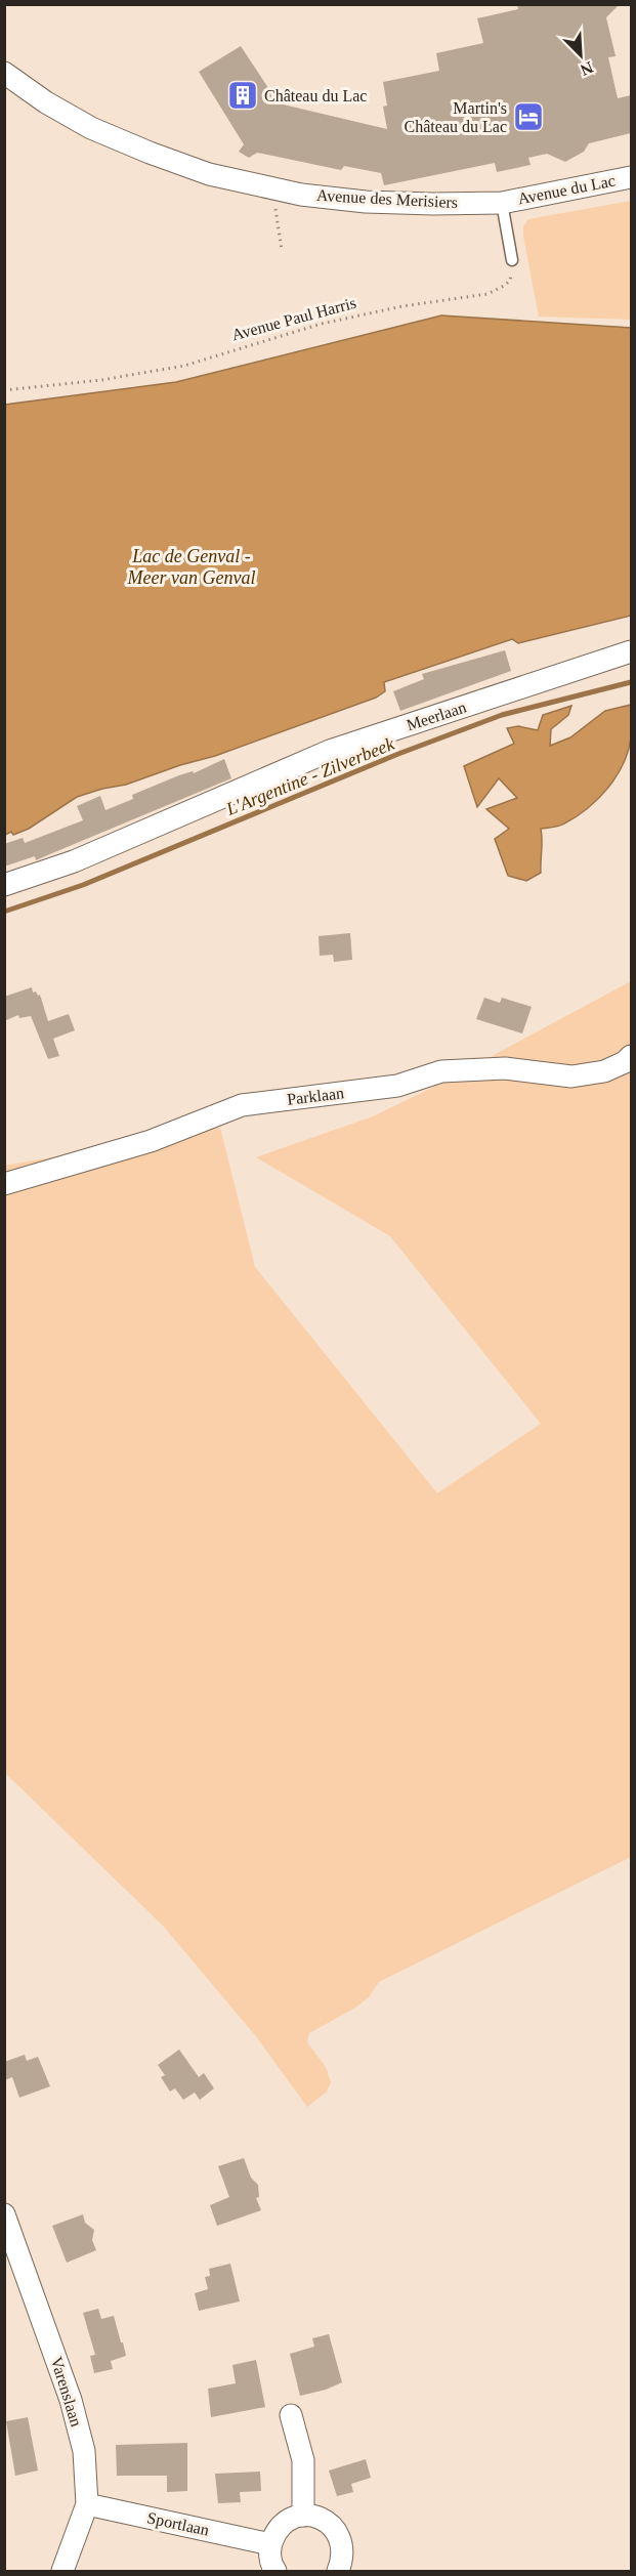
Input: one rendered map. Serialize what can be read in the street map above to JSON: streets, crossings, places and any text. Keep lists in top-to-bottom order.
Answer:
{
  "streets": {
    "street": [
      "Avenue du Lac",
      "Avenue des Merisiers",
      "Meerlaan",
      "Parklaan",
      "Varenslaan",
      "Sportlaan"
    ],
    "path": ["Avenue Paul Harris"]
  },
  "crossings": [
    ["Avenue du Lac", "Avenue des Merisiers"],
    ["Varenslaan", "Sportlaan"]
  ],
  "water": ["Lac de Genval - Meer van Genval", "L'Argentine - Zilverbeek"],
  "places": {
    "building": ["Château du Lac"],
    "hotel": ["Martin's Château du Lac"]
  },
  "north": "bottom right"
}
